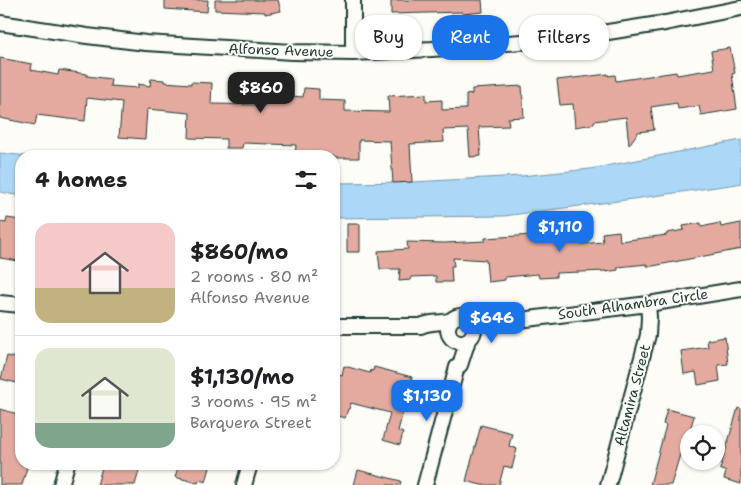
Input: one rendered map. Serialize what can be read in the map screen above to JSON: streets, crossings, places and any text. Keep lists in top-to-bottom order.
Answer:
{
  "streets": {
    "street": ["Alfonso Avenue", "South Alhambra Circle", "Altamira Street"]
  },
  "crossings": [
    ["South Alhambra Circle", "Altamira Street"]
  ],
  "page": {
    "chip": ["Buy", "Rent", "Filters"],
    "price": [
      "$860",
      "$1,110",
      "$646",
      "$1,130"
    ],
    "heading": "4 homes",
    "list": [
      {
        "name": "$860/mo",
        "note": "2 rooms · 80 m² · Alfonso Avenue"
      },
      {
        "name": "$1,130/mo",
        "note": "3 rooms · 95 m² · Barquera Street"
      }
    ]
  }
}
